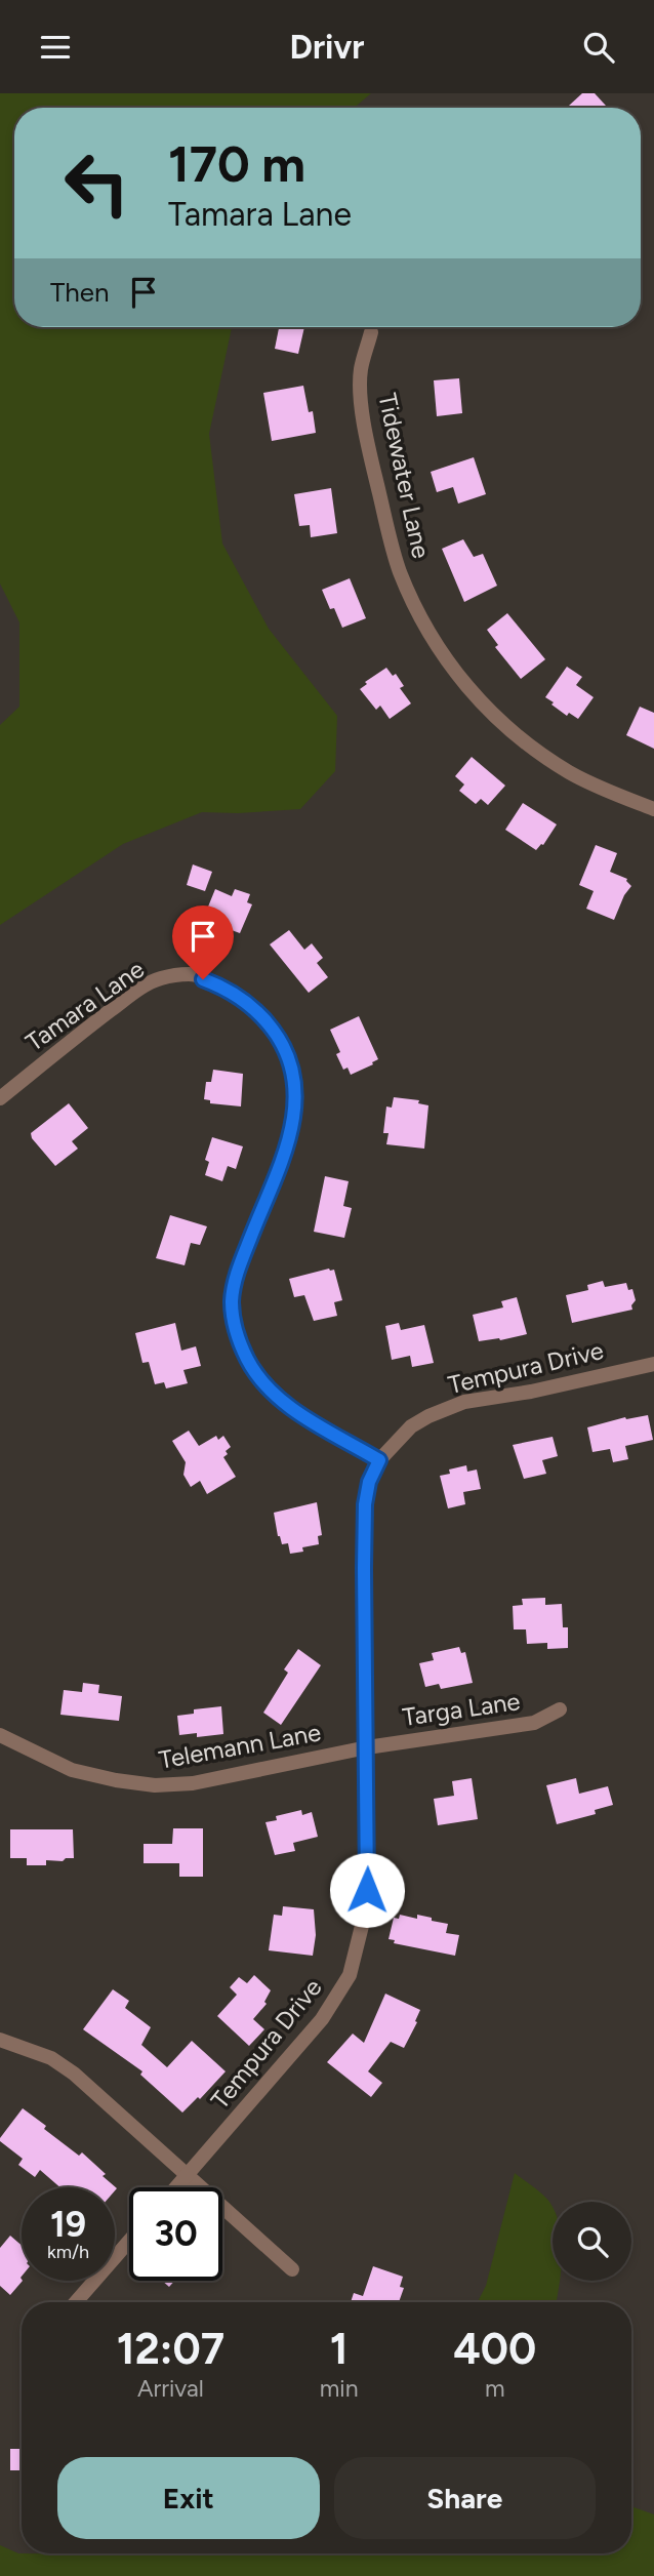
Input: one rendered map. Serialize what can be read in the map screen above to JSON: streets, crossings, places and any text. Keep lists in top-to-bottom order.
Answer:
{
  "streets": {
    "street": [
      "Tidewater Lane",
      "Tamara Lane",
      "Tempura Drive",
      "Targa Lane",
      "Telemann Lane"
    ]
  },
  "crossings": [
    ["Tamara Lane", "Tempura Drive"],
    ["Tempura Drive", "Targa Lane"],
    ["Tempura Drive", "Telemann Lane"],
    ["Targa Lane", "Telemann Lane"]
  ],
  "page": {
    "header": "Drivr",
    "turn": ["170 m", "Tamara Lane"],
    "then": "Then",
    "speed": "19 km/h",
    "limit": "30",
    "eta": [
      "12:07",
      "Arrival",
      "1",
      "min",
      "400",
      "m"
    ],
    "buttons": ["Exit", "Share"]
  }
}
